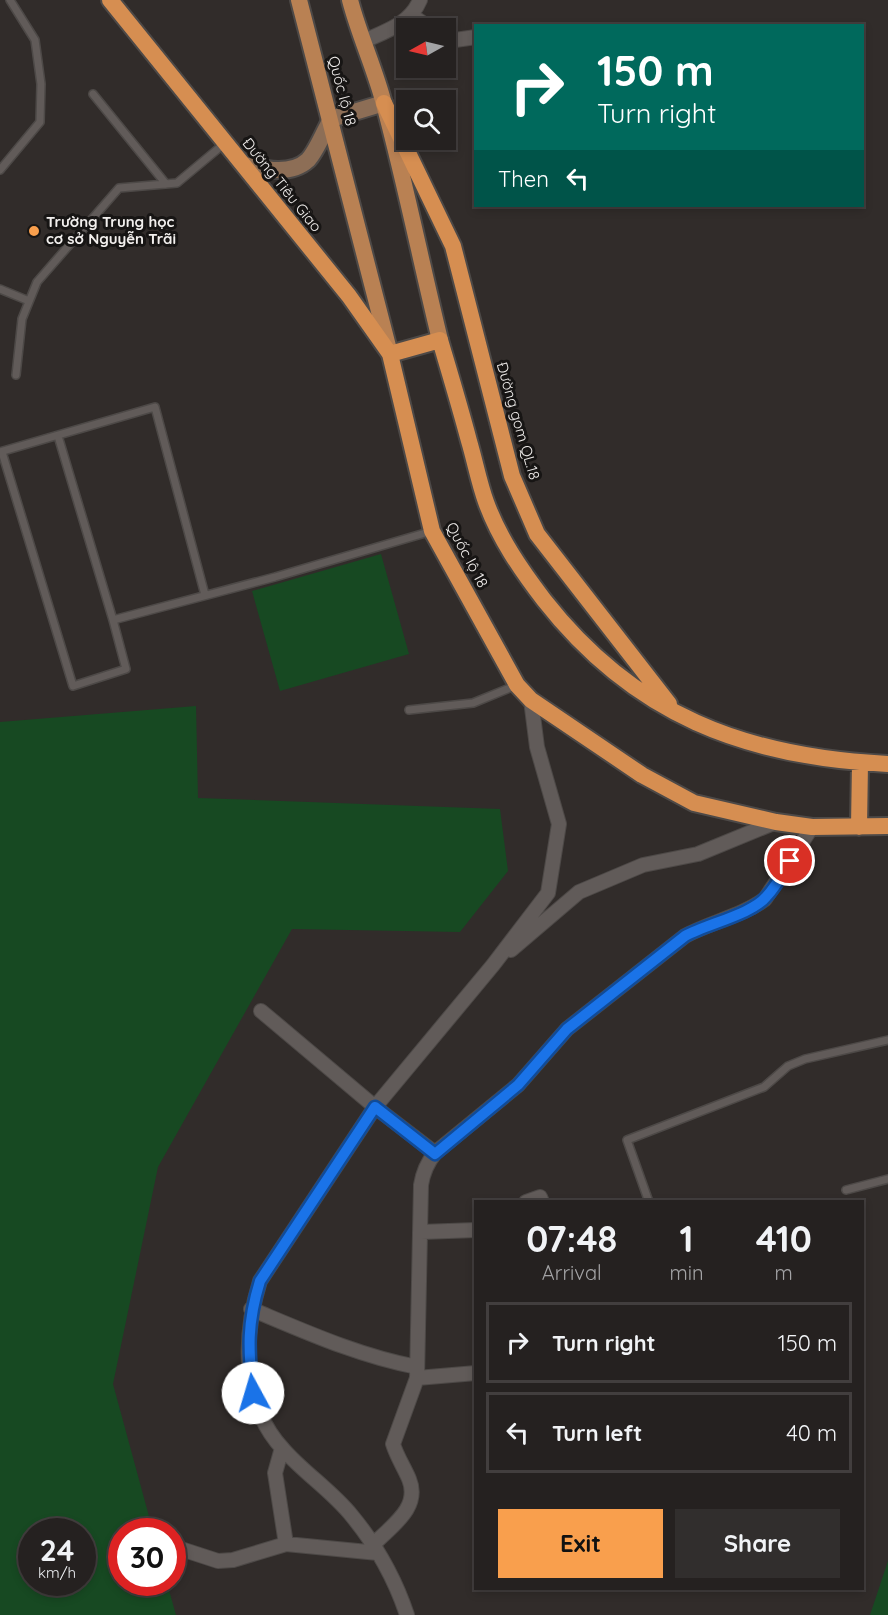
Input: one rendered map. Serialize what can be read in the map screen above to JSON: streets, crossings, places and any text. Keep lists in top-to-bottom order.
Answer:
{
  "streets": {
    "highway": ["Quốc lộ 18", "Đường Tiêu Giao", "Đường gom QL.18"]
  },
  "crossings": [
    ["Quốc lộ 18", "Đường Tiêu Giao"]
  ],
  "places": ["Trường Trung học cơ sở Nguyễn Trãi"],
  "north": "left",
  "page": {
    "turn": ["150 m", "Turn right"],
    "then": "Then",
    "eta": [
      "07:48",
      "Arrival",
      "1",
      "min",
      "410",
      "m"
    ],
    "list": [
      {
        "name": "Turn right",
        "value": "150 m"
      },
      {
        "name": "Turn left",
        "value": "40 m"
      }
    ],
    "buttons": ["Exit", "Share"],
    "speed": "24 km/h",
    "limit": "30"
  }
}
